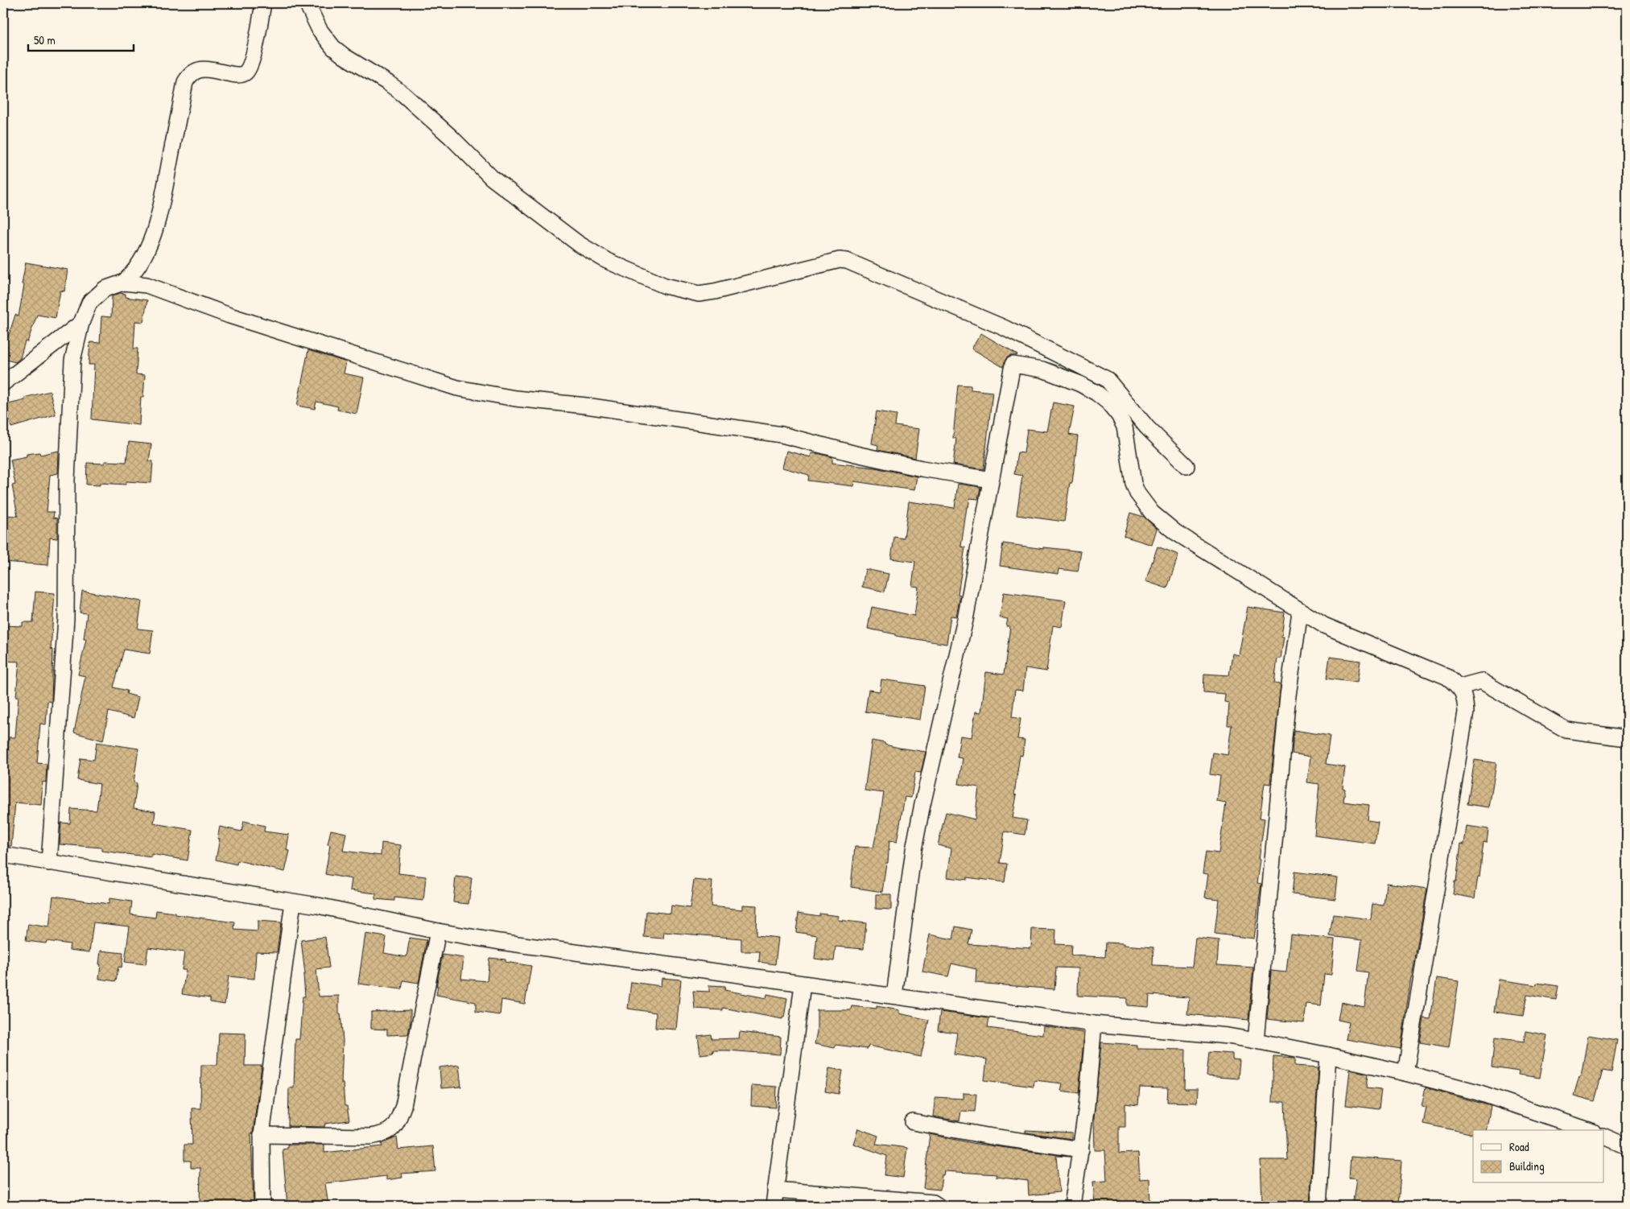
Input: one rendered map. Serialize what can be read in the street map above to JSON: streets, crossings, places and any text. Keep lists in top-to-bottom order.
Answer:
{
  "legend": ["Road", "Building"],
  "scale_bar": "50 m"
}
